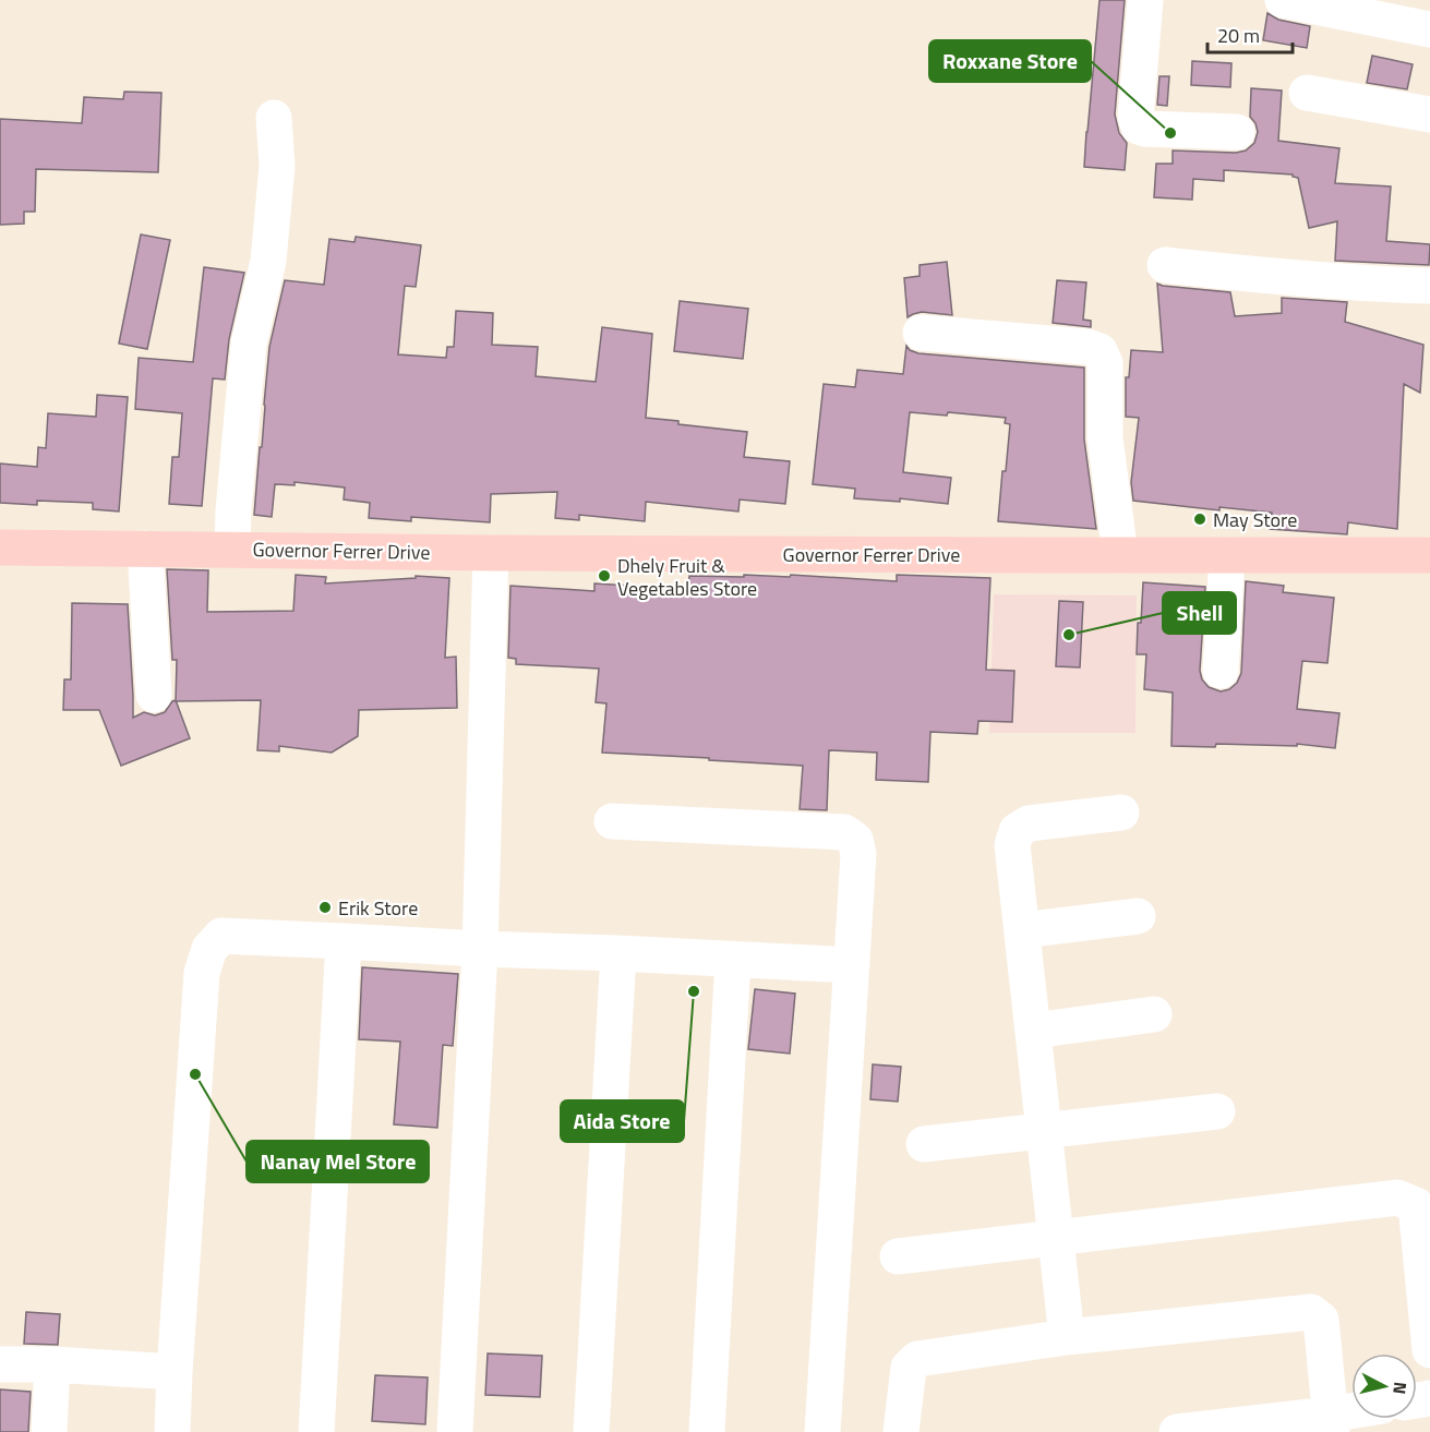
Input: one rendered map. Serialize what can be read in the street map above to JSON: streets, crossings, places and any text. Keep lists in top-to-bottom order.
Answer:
{
  "streets": {
    "main road": ["Governor Ferrer Drive"]
  },
  "places": [
    "Roxxane Store",
    "May Store",
    "Dhely Fruit & Vegetables Store",
    "Shell",
    "Erik Store",
    "Aida Store",
    "Nanay Mel Store"
  ],
  "scale_bar": "20 m",
  "north": "right"
}
